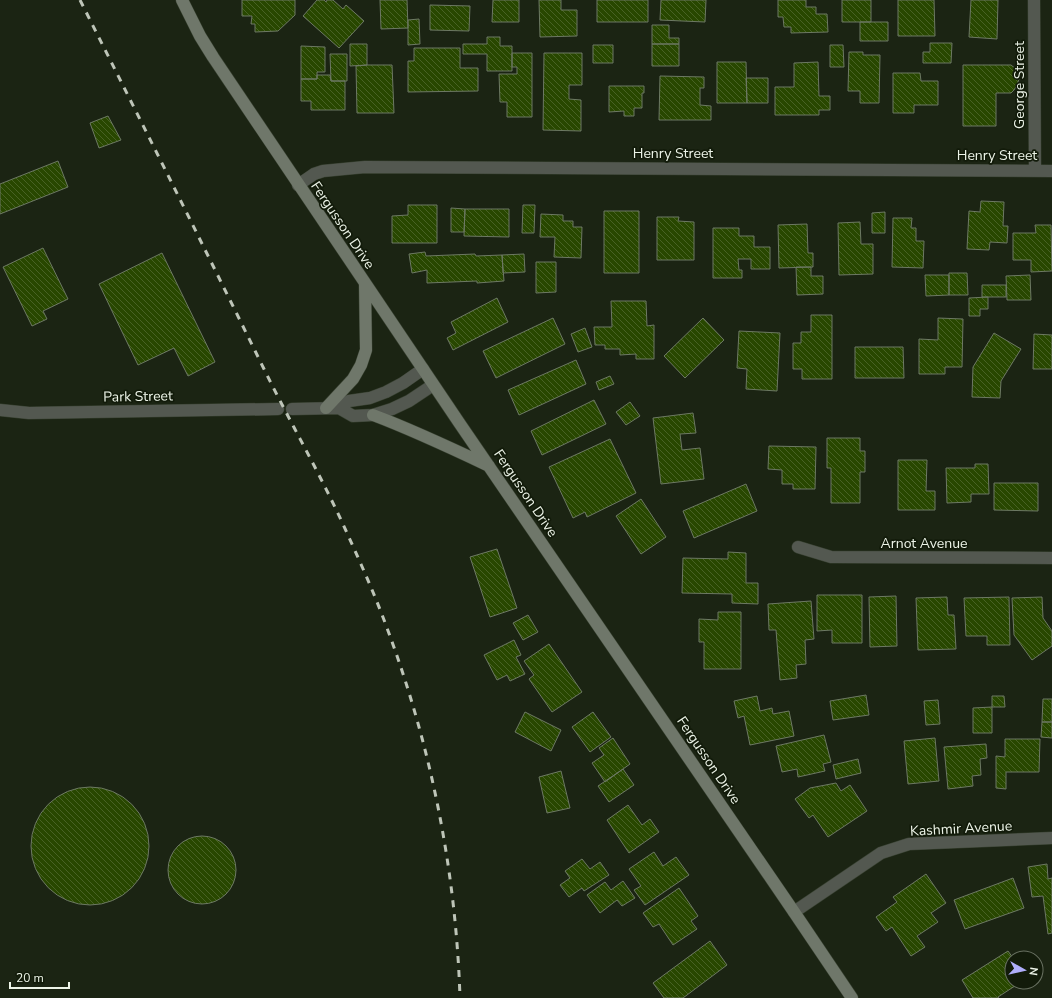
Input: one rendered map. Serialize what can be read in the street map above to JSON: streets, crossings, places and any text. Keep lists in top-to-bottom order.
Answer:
{
  "streets": {
    "main road": ["Fergusson Drive"],
    "street": [
      "George Street",
      "Henry Street",
      "Park Street",
      "Arnot Avenue",
      "Kashmir Avenue"
    ]
  },
  "crossings": [
    ["George Street", "Henry Street"],
    ["Henry Street", "Fergusson Drive"],
    ["Fergusson Drive", "Kashmir Avenue"]
  ],
  "scale_bar": "20 m",
  "north": "right"
}
